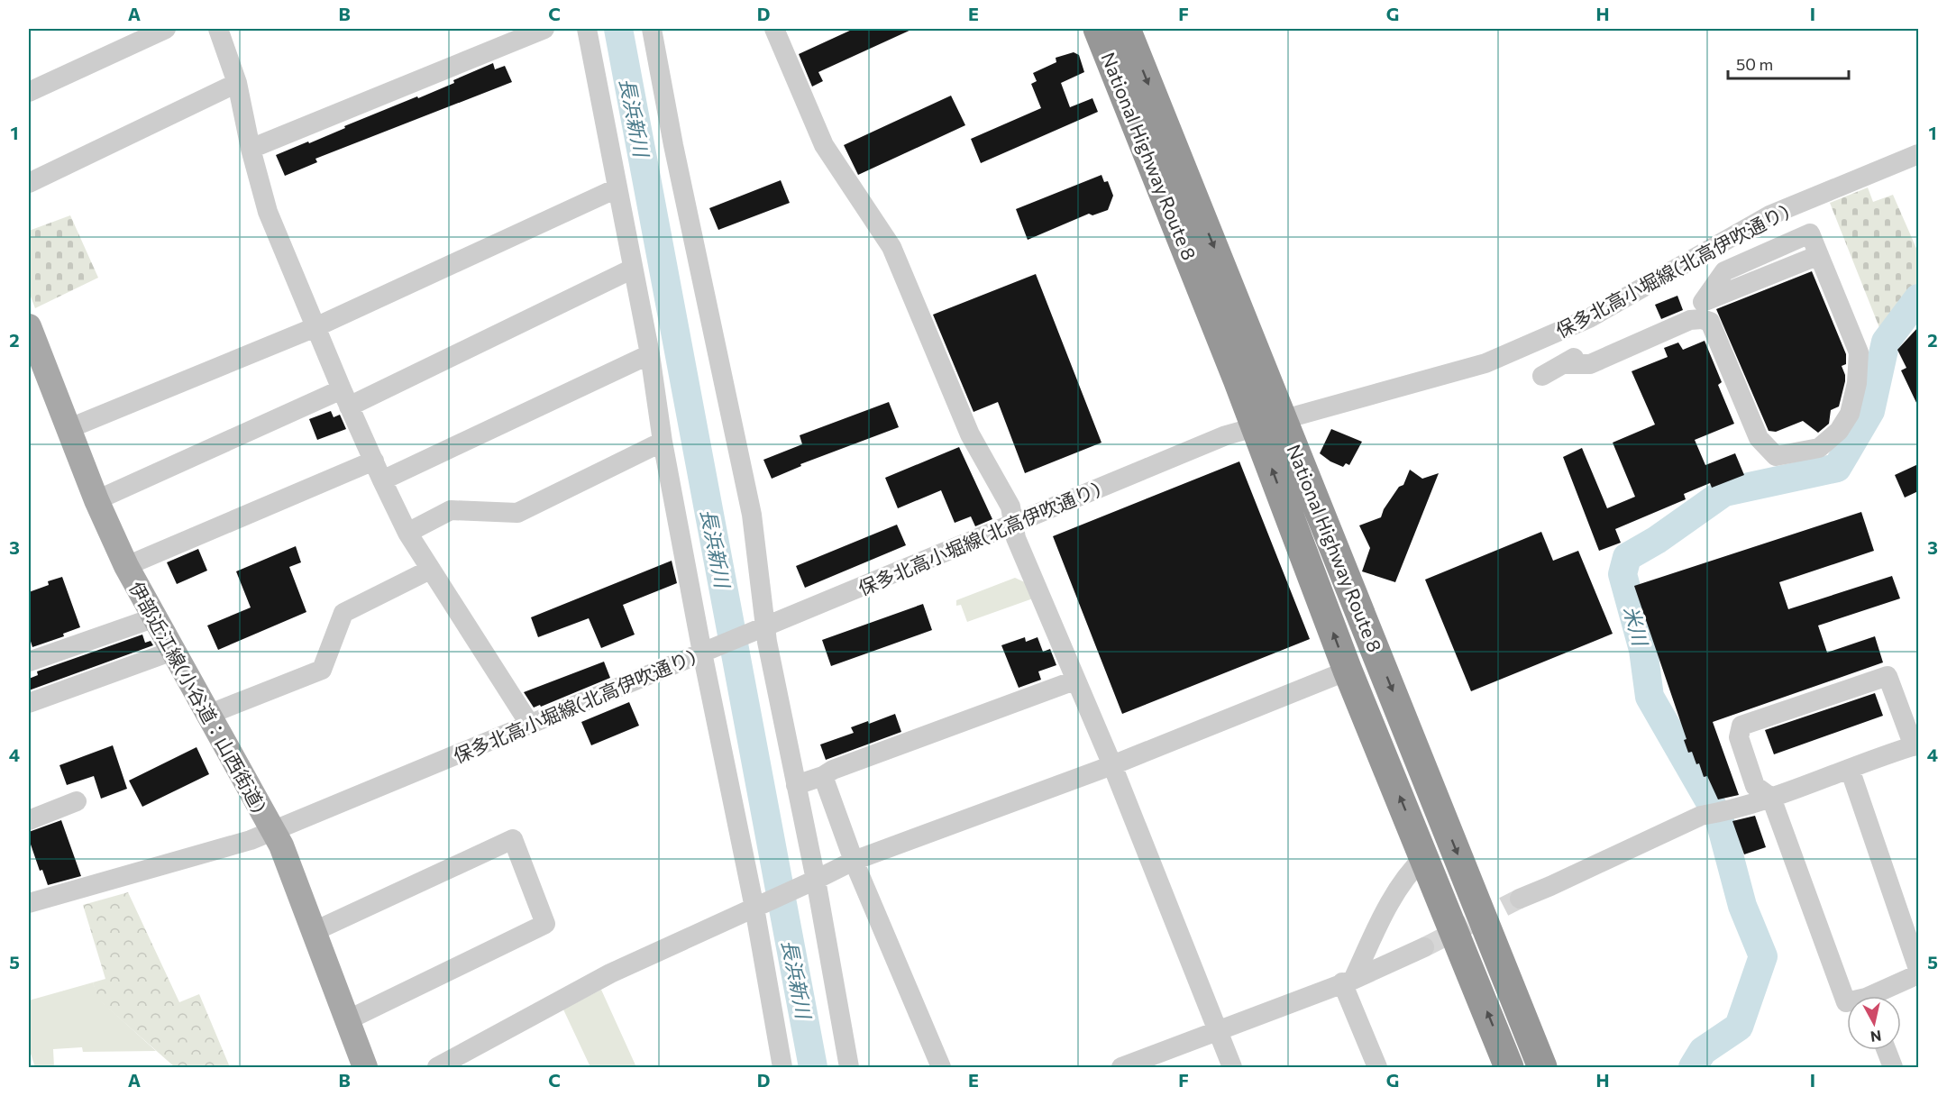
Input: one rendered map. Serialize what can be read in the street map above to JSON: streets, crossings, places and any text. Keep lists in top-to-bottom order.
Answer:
{
  "streets": {
    "highway": ["National Highway Route 8"],
    "main road": ["伊部近江線(小谷道：山西街道)"],
    "street": ["保多北高小堀線(北高伊吹通り)"]
  },
  "crossings": [
    ["National Highway Route 8", "保多北高小堀線(北高伊吹通り)"],
    ["保多北高小堀線(北高伊吹通り)", "伊部近江線(小谷道：山西街道)"]
  ],
  "water": ["長浜新川", "米川"],
  "scale_bar": "50 m",
  "north": "bottom",
  "grid": {
    "columns": [
      "A",
      "B",
      "C",
      "D",
      "E",
      "F",
      "G",
      "H",
      "I"
    ],
    "rows": [
      "1",
      "2",
      "3",
      "4",
      "5"
    ]
  }
}
